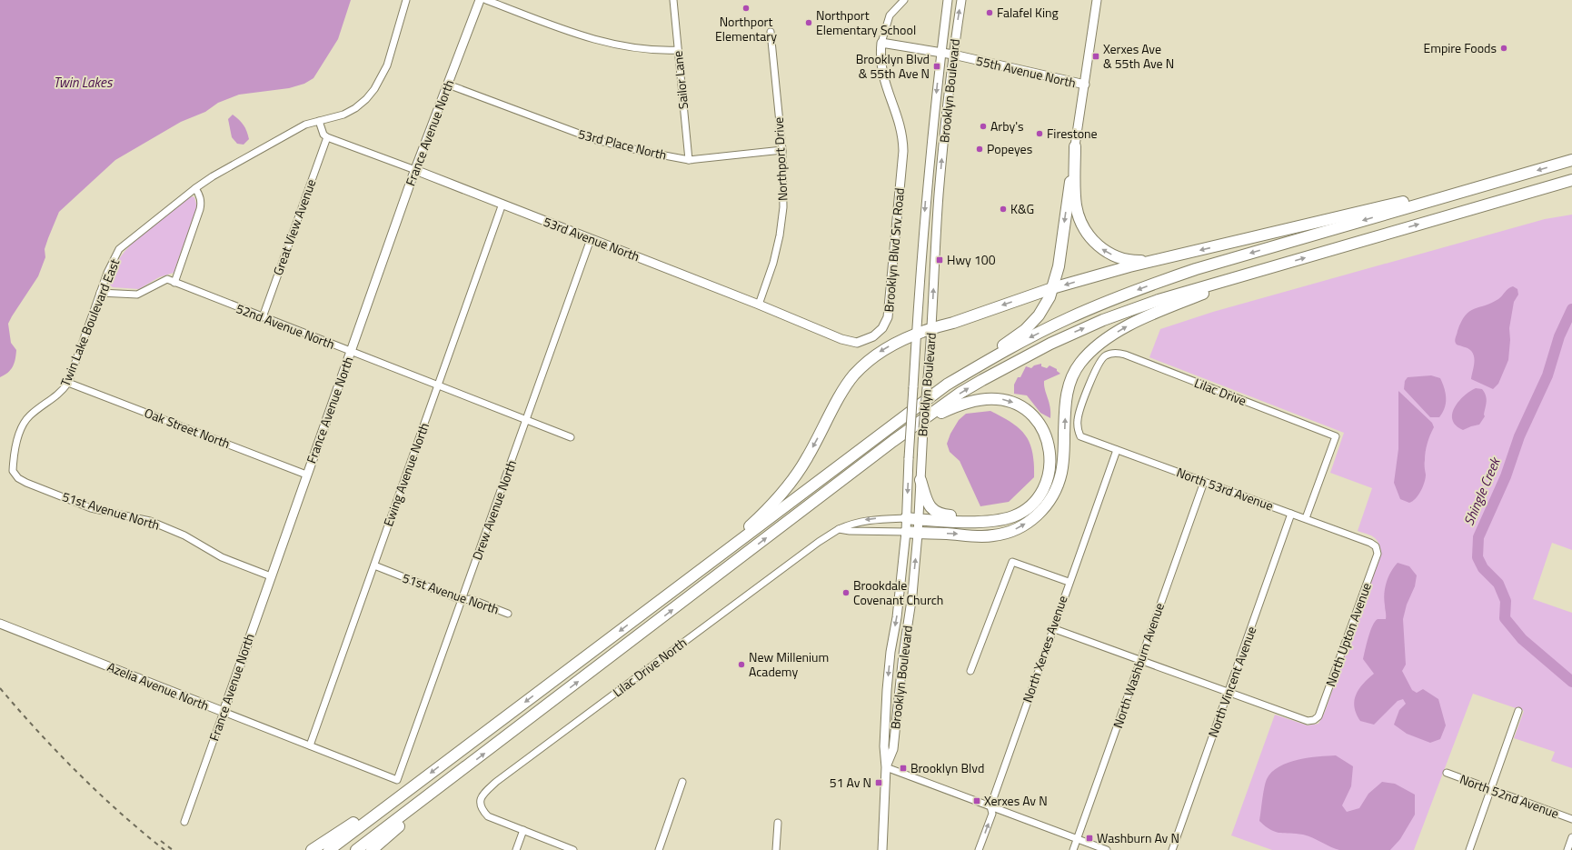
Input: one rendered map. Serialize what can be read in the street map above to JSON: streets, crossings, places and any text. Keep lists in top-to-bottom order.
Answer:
{
  "streets": {
    "street": [
      "55th Avenue North",
      "Sailor Lane",
      "Brooklyn Boulevard",
      "France Avenue North",
      "53rd Place North",
      "Northport Drive",
      "Great View Avenue",
      "53rd Avenue North",
      "Brooklyn Blvd Srv Road",
      "Twin Lake Boulevard East",
      "52nd Avenue North",
      "Lilac Drive",
      "Oak Street North",
      "Ewing Avenue North",
      "North 53rd Avenue",
      "Drew Avenue North",
      "51st Avenue North",
      "North Upton Avenue",
      "North Xerxes Avenue",
      "North Washburn Avenue",
      "Lilac Drive North",
      "North Vincent Avenue",
      "Azelia Avenue North",
      "North 52nd Avenue"
    ]
  },
  "crossings": [
    ["55th Avenue North", "Brooklyn Boulevard"],
    ["55th Avenue North", "Brooklyn Blvd Srv Road"],
    ["Sailor Lane", "53rd Place North"],
    ["Brooklyn Boulevard", "Lilac Drive North"],
    ["France Avenue North", "53rd Place North"],
    ["France Avenue North", "53rd Avenue North"],
    ["France Avenue North", "52nd Avenue North"],
    ["France Avenue North", "Oak Street North"],
    ["France Avenue North", "51st Avenue North"],
    ["France Avenue North", "Azelia Avenue North"],
    ["53rd Place North", "Northport Drive"],
    ["Northport Drive", "53rd Avenue North"],
    ["Great View Avenue", "53rd Avenue North"],
    ["Great View Avenue", "52nd Avenue North"],
    ["53rd Avenue North", "Brooklyn Blvd Srv Road"],
    ["53rd Avenue North", "Ewing Avenue North"],
    ["53rd Avenue North", "Drew Avenue North"],
    ["Twin Lake Boulevard East", "52nd Avenue North"],
    ["Twin Lake Boulevard East", "Oak Street North"],
    ["Twin Lake Boulevard East", "51st Avenue North"],
    ["52nd Avenue North", "Ewing Avenue North"],
    ["52nd Avenue North", "Drew Avenue North"],
    ["Lilac Drive", "North 53rd Avenue"],
    ["Ewing Avenue North", "51st Avenue North"],
    ["Ewing Avenue North", "Azelia Avenue North"],
    ["North 53rd Avenue", "North Upton Avenue"],
    ["North 53rd Avenue", "North Xerxes Avenue"],
    ["North 53rd Avenue", "North Washburn Avenue"],
    ["North 53rd Avenue", "North Vincent Avenue"],
    ["Drew Avenue North", "51st Avenue North"],
    ["Drew Avenue North", "Azelia Avenue North"],
    ["North Upton Avenue", "North Vincent Avenue"]
  ],
  "water": ["Twin Lakes", "Shingle Creek"],
  "places": {
    "other": [
      "Northport Elementary",
      "Falafel King",
      "Northport Elementary School",
      "Empire Foods",
      "Arby's",
      "Firestone",
      "Popeyes",
      "K&G",
      "Brookdale Covenant Church",
      "New Millenium Academy"
    ],
    "transit": [
      "Xerxes Ave & 55th Ave N",
      "Brooklyn Blvd & 55th Ave N",
      "Hwy 100",
      "Brooklyn Blvd",
      "51 Av N",
      "Xerxes Av N",
      "Washburn Av N"
    ]
  }
}
